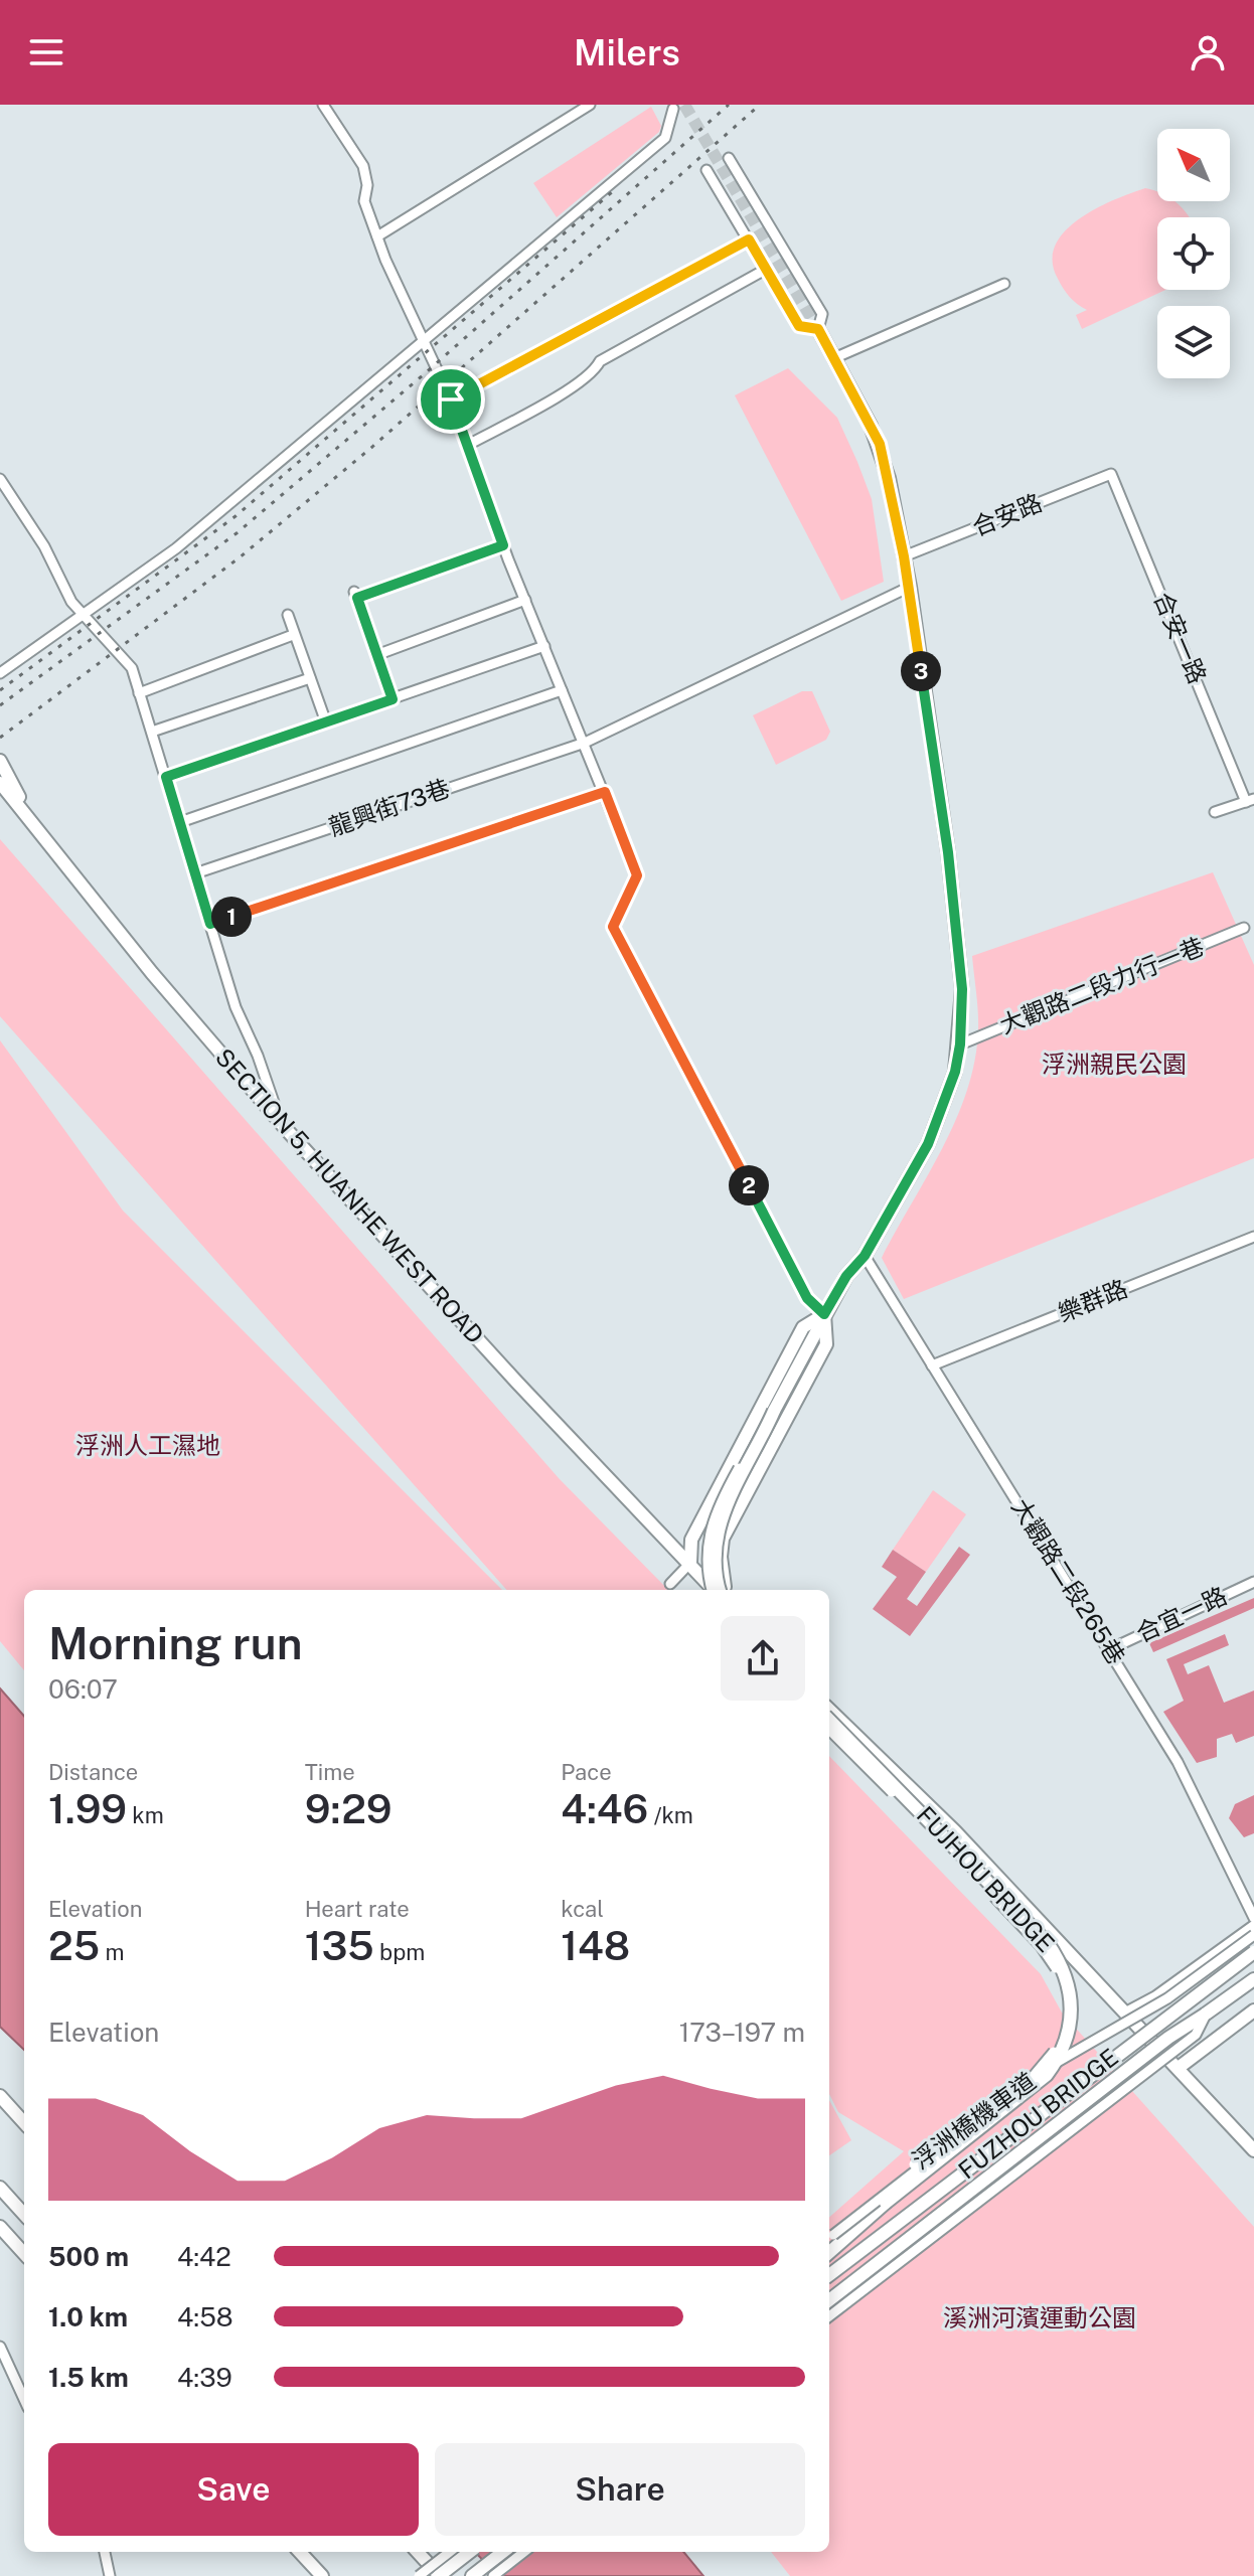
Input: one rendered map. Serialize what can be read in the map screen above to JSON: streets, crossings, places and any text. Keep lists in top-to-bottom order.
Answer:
{
  "streets": {
    "main road": ["SECTION 5, HUANHE WEST ROAD", "FUJHOU BRIDGE", "FUZHOU BRIDGE"],
    "street": [
      "合安路",
      "合安一路",
      "龍興街73巷",
      "大觀路二段力行一巷",
      "樂群路",
      "大觀路二段265巷",
      "合宜一路",
      "浮洲橋機車道"
    ]
  },
  "crossings": [
    ["合安路", "合安一路"],
    ["樂群路", "大觀路二段265巷"],
    ["大觀路二段265巷", "合宜一路"]
  ],
  "parks": ["浮洲親民公園", "浮洲人工濕地", "溪洲河濱運動公園"],
  "north": "top left",
  "page": {
    "header": "Milers",
    "pins": ["3", "1", "2"],
    "heading": ["Morning run", "06:07"],
    "stats": [
      ["Distance", "1.99 km"],
      ["Time", "9:29"],
      ["Pace", "4:46 /km"],
      ["Elevation", "25 m"],
      ["Heart rate", "135 bpm"],
      ["kcal", "148"]
    ],
    "chart": ["Elevation", "173–197 m"],
    "list": [
      {
        "name": "500 m",
        "note": "4:42"
      },
      {
        "name": "1.0 km",
        "note": "4:58"
      },
      {
        "name": "1.5 km",
        "note": "4:39"
      }
    ],
    "buttons": ["Save", "Share"]
  }
}
